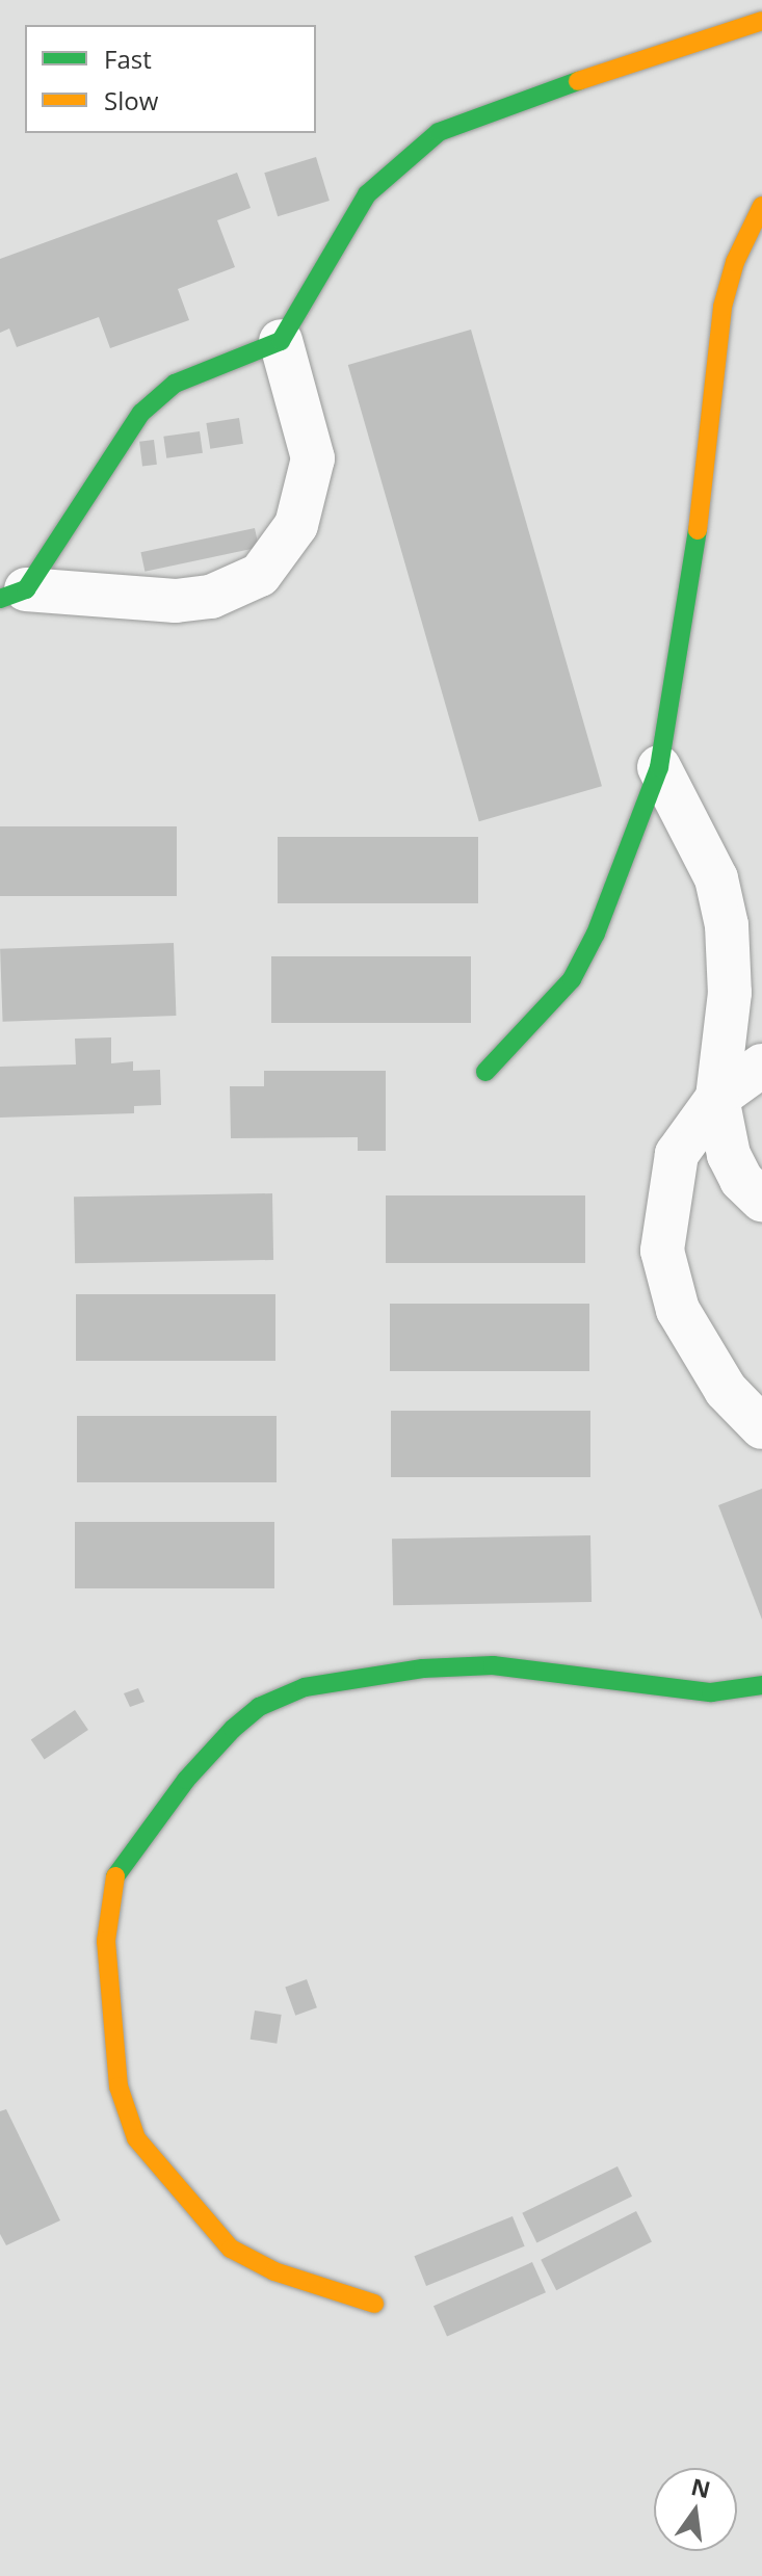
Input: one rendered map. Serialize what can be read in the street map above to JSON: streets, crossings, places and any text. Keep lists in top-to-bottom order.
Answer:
{
  "legend": ["Fast", "Slow"],
  "north": "top"
}
